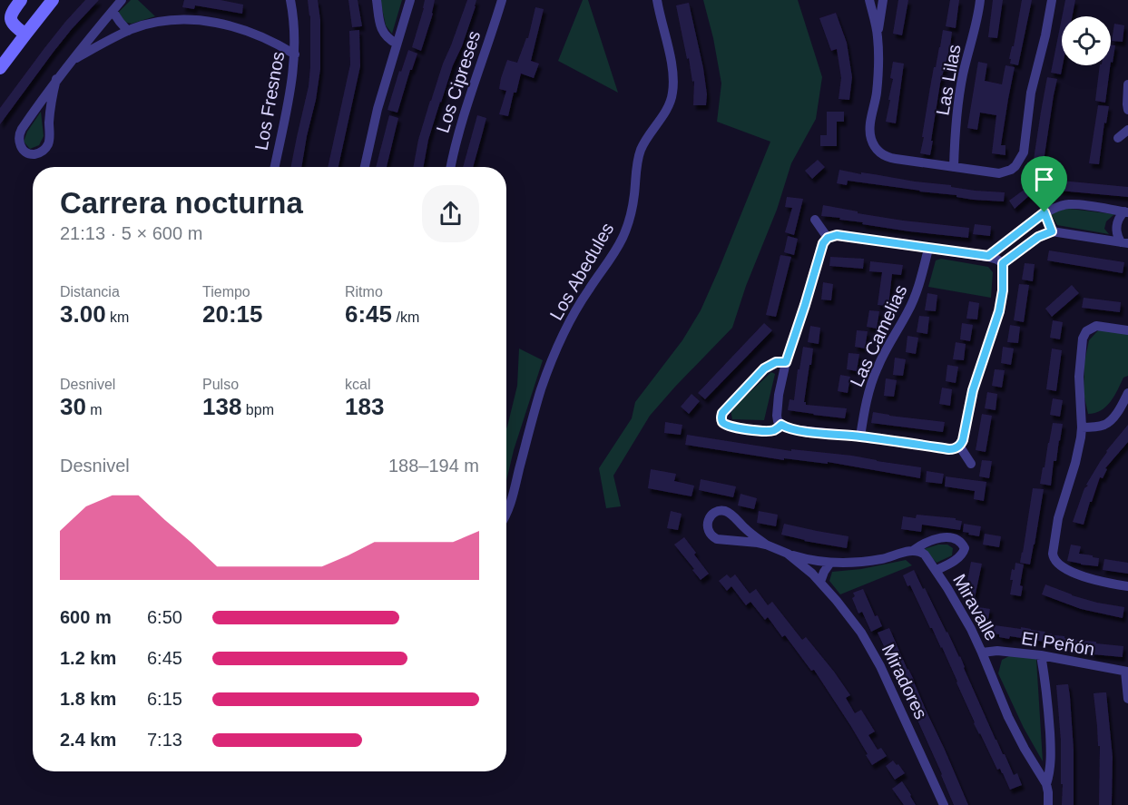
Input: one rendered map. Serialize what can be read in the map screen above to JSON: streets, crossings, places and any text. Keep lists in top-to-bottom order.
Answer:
{
  "streets": {
    "street": [
      "Las Lilas",
      "Los Cipreses",
      "Los Fresnos",
      "Los Abedules",
      "Las Camelias",
      "Miravalle",
      "El Peñón",
      "Miradores"
    ]
  },
  "crossings": [
    ["Miravalle", "El Peñón"]
  ],
  "page": {
    "heading": ["Carrera nocturna", "21:13 · 5 × 600 m"],
    "stats": [
      ["Distancia", "3.00 km"],
      ["Tiempo", "20:15"],
      ["Ritmo", "6:45 /km"],
      ["Desnivel", "30 m"],
      ["Pulso", "138 bpm"],
      ["kcal", "183"]
    ],
    "chart": ["Desnivel", "188–194 m"],
    "list": [
      {
        "name": "600 m",
        "note": "6:50"
      },
      {
        "name": "1.2 km",
        "note": "6:45"
      },
      {
        "name": "1.8 km",
        "note": "6:15"
      },
      {
        "name": "2.4 km",
        "note": "7:13"
      }
    ]
  }
}
